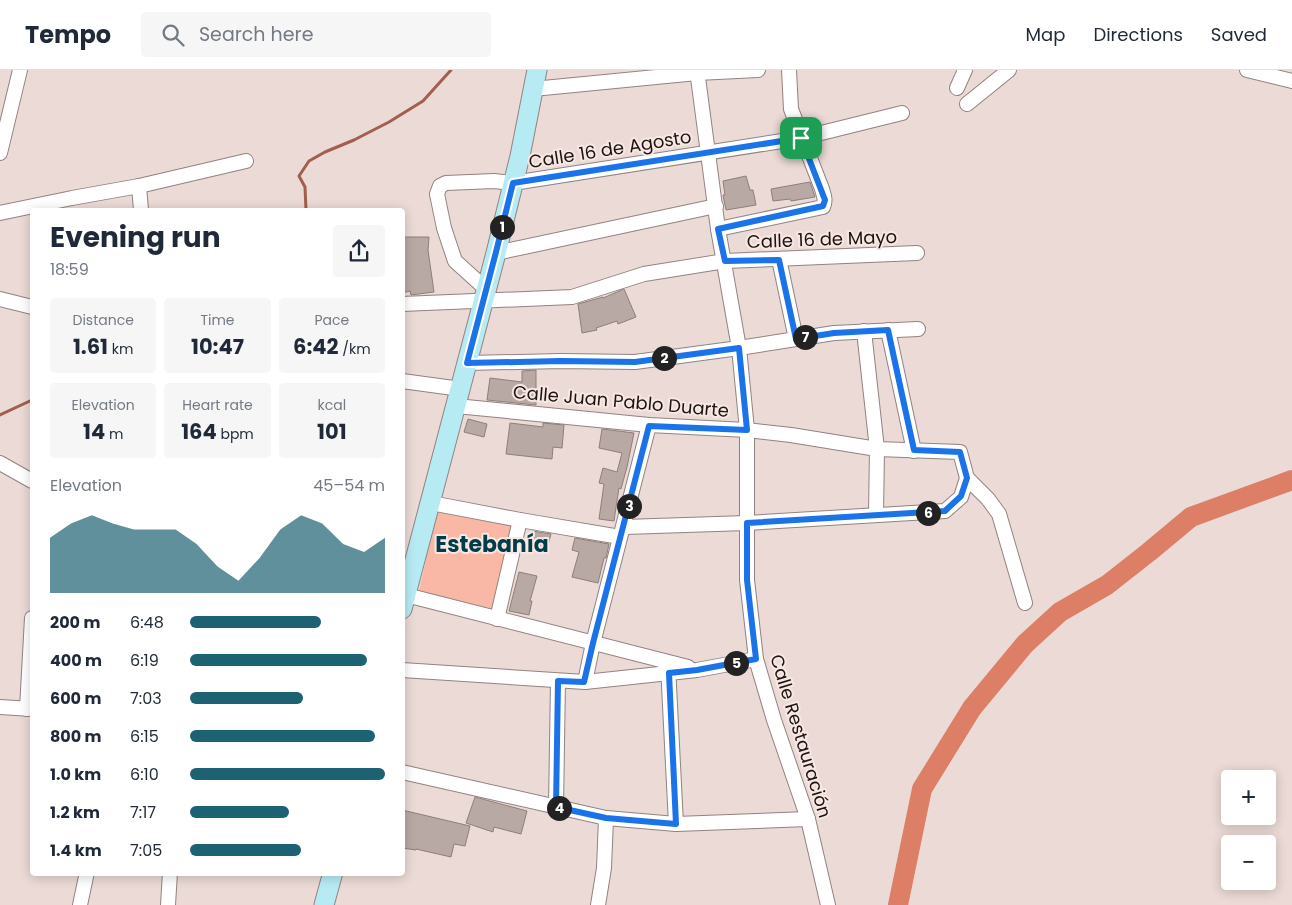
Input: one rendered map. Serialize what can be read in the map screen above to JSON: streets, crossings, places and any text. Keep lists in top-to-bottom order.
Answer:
{
  "streets": {
    "street": [
      "Calle 16 de Agosto",
      "Calle 16 de Mayo",
      "Calle Juan Pablo Duarte",
      "Calle Restauración"
    ]
  },
  "crossings": [
    ["Calle 16 de Agosto", "Calle 16 de Mayo"],
    ["Calle 16 de Agosto", "Calle Restauración"],
    ["Calle 16 de Mayo", "Calle Restauración"],
    ["Calle Juan Pablo Duarte", "Calle Restauración"]
  ],
  "districts": ["Estebanía"],
  "page": {
    "header": "Tempo",
    "search": "Search here",
    "nav": ["Map", "Directions", "Saved"],
    "heading": ["Evening run", "18:59"],
    "pins": [
      "1",
      "7",
      "2",
      "3",
      "6",
      "5",
      "4"
    ],
    "stats": [
      ["Distance", "1.61 km"],
      ["Time", "10:47"],
      ["Pace", "6:42 /km"],
      ["Elevation", "14 m"],
      ["Heart rate", "164 bpm"],
      ["kcal", "101"]
    ],
    "chart": ["Elevation", "45–54 m"],
    "list": [
      {
        "name": "200 m",
        "note": "6:48"
      },
      {
        "name": "400 m",
        "note": "6:19"
      },
      {
        "name": "600 m",
        "note": "7:03"
      },
      {
        "name": "800 m",
        "note": "6:15"
      },
      {
        "name": "1.0 km",
        "note": "6:10"
      },
      {
        "name": "1.2 km",
        "note": "7:17"
      },
      {
        "name": "1.4 km",
        "note": "7:05"
      }
    ],
    "map_buttons": ["+", "−"]
  }
}
